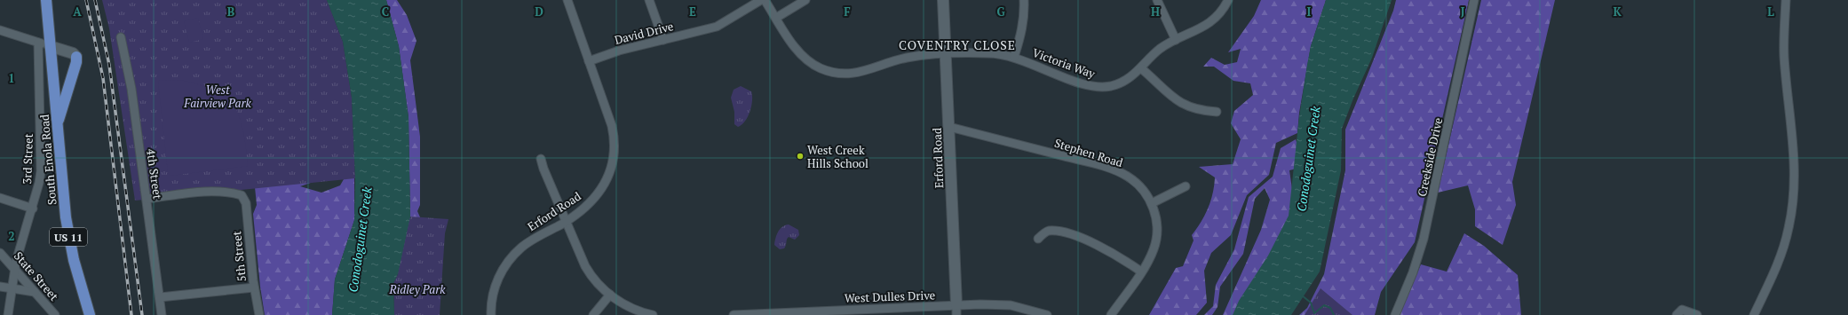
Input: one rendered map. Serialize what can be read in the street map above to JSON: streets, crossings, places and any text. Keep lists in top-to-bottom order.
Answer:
{
  "streets": {
    "main road": ["South Enola Road", "US 11"],
    "street": [
      "David Drive",
      "Victoria Way",
      "Stephen Road",
      "Creekside Drive",
      "Erford Road",
      "3rd Street",
      "4th Street",
      "5th Street",
      "State Street",
      "West Dulles Drive"
    ]
  },
  "crossings": [
    ["David Drive", "Erford Road"],
    ["Victoria Way", "Erford Road"],
    ["Stephen Road", "Erford Road"],
    ["Erford Road", "West Dulles Drive"],
    ["3rd Street", "State Street"],
    ["4th Street", "5th Street"]
  ],
  "districts": ["COVENTRY CLOSE"],
  "water": ["Conodoguinet Creek"],
  "parks": ["West Fairview Park", "Ridley Park"],
  "places": ["West Creek Hills School"],
  "grid": {
    "columns": [
      "A",
      "B",
      "C",
      "D",
      "E",
      "F",
      "G",
      "H",
      "I",
      "J",
      "K",
      "L"
    ],
    "rows": ["1", "2"]
  }
}
